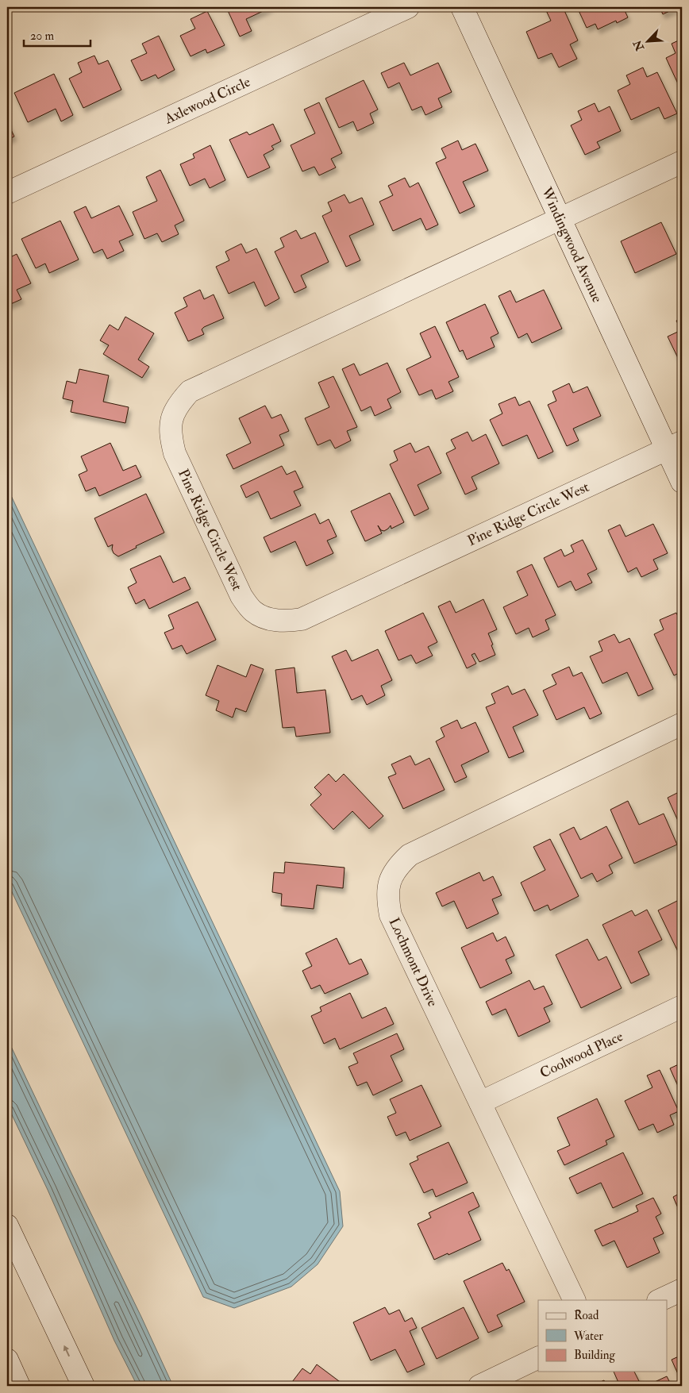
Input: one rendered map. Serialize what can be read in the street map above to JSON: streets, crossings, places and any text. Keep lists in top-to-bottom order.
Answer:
{
  "streets": {
    "street": [
      "Axlewood Circle",
      "Windingwood Avenue",
      "Pine Ridge Circle West",
      "Lochmont Drive",
      "Coolwood Place"
    ]
  },
  "crossings": [
    ["Windingwood Avenue", "Pine Ridge Circle West"],
    ["Lochmont Drive", "Coolwood Place"]
  ],
  "legend": ["Road", "Water", "Building"],
  "scale_bar": "20 m",
  "north": "bottom left"
}
